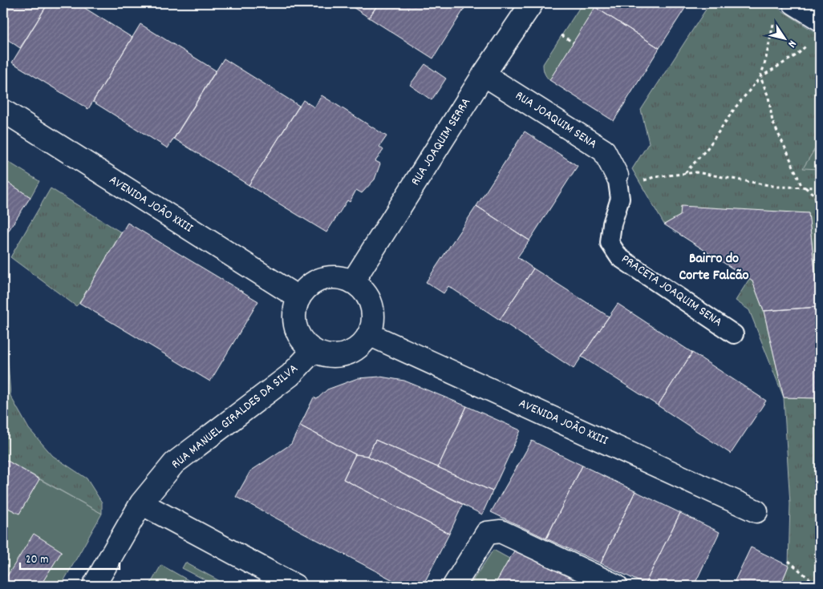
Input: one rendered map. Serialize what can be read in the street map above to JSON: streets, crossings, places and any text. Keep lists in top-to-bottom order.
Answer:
{
  "streets": {
    "street": [
      "RUA JOAQUIM SENA",
      "RUA JOAQUIM SERRA",
      "AVENIDA JOÃO XXIII",
      "RUA MANUEL GIRALDES DA SILVA"
    ],
    "lane": ["PRACETA JOAQUIM SENA"]
  },
  "crossings": [
    ["RUA JOAQUIM SENA", "RUA JOAQUIM SERRA"],
    ["RUA JOAQUIM SENA", "PRACETA JOAQUIM SENA"],
    ["RUA JOAQUIM SERRA", "AVENIDA JOÃO XXIII"],
    ["RUA JOAQUIM SERRA", "RUA MANUEL GIRALDES DA SILVA"],
    ["AVENIDA JOÃO XXIII", "RUA MANUEL GIRALDES DA SILVA"]
  ],
  "districts": ["Bairro do Corte Falcão"],
  "scale_bar": "20 m",
  "north": "bottom right"
}
